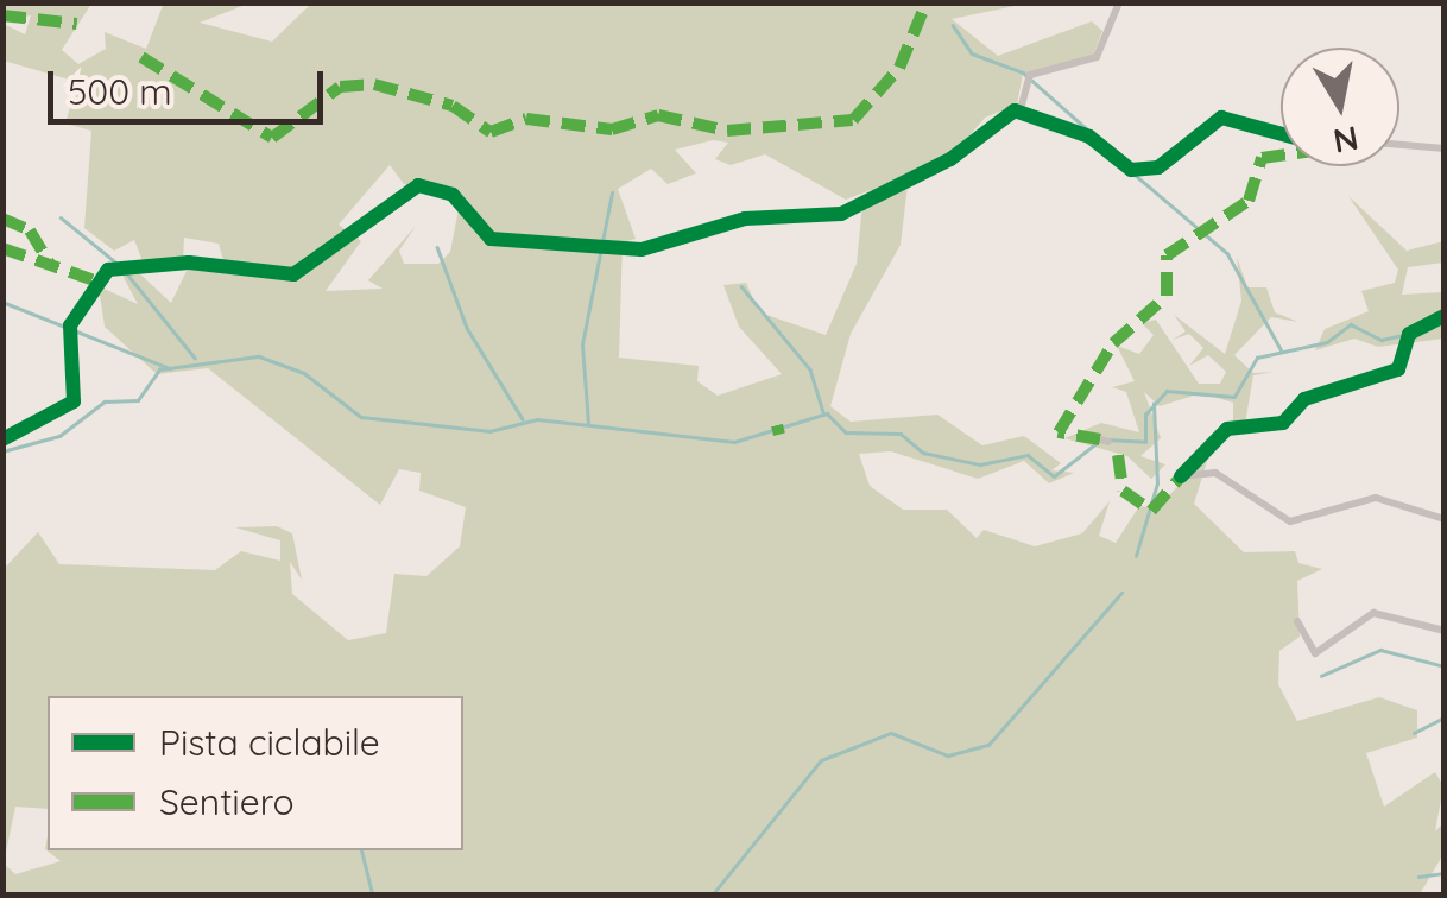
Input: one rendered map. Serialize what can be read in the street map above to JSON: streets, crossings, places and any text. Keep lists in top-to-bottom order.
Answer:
{
  "legend": ["Pista ciclabile", "Sentiero"],
  "scale_bar": "500 m",
  "north": "bottom"
}
